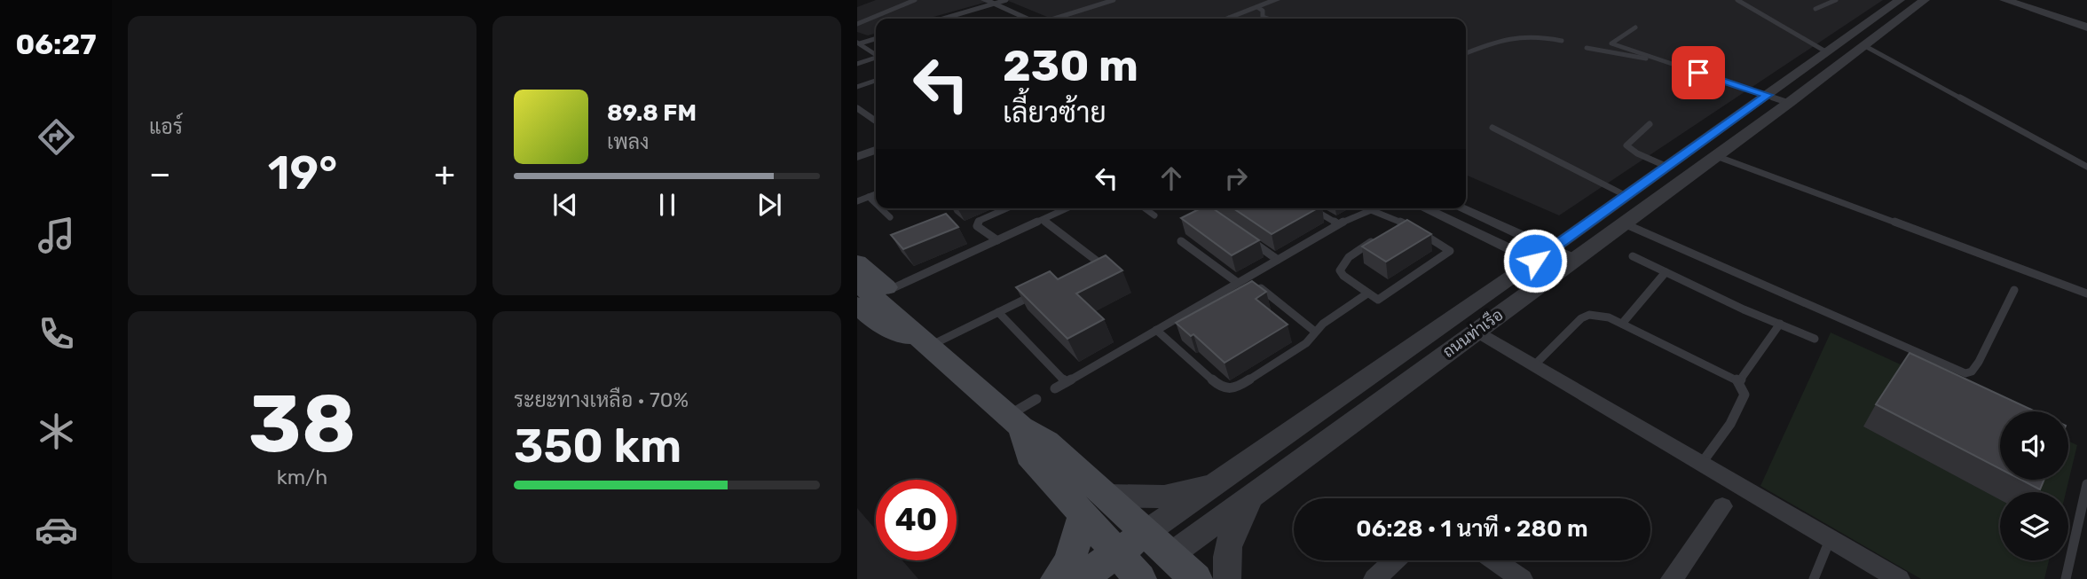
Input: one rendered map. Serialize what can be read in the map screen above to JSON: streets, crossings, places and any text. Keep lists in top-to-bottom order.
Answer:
{
  "streets": {
    "street": ["ถนนท่าเรือ"]
  },
  "page": {
    "tabs": "06:27",
    "tile": [
      "แอร์",
      ["38", "km/h"],
      ["ระยะทางเหลือ · 70%", "350 km"]
    ],
    "turn": ["230 m", "เลี้ยวซ้าย"],
    "song": ["89.8 FM", "เพลง"],
    "heat": ["−", "19°", "+"],
    "limit": "40",
    "trip": "06:28 · 1 นาที · 280 m"
  }
}
